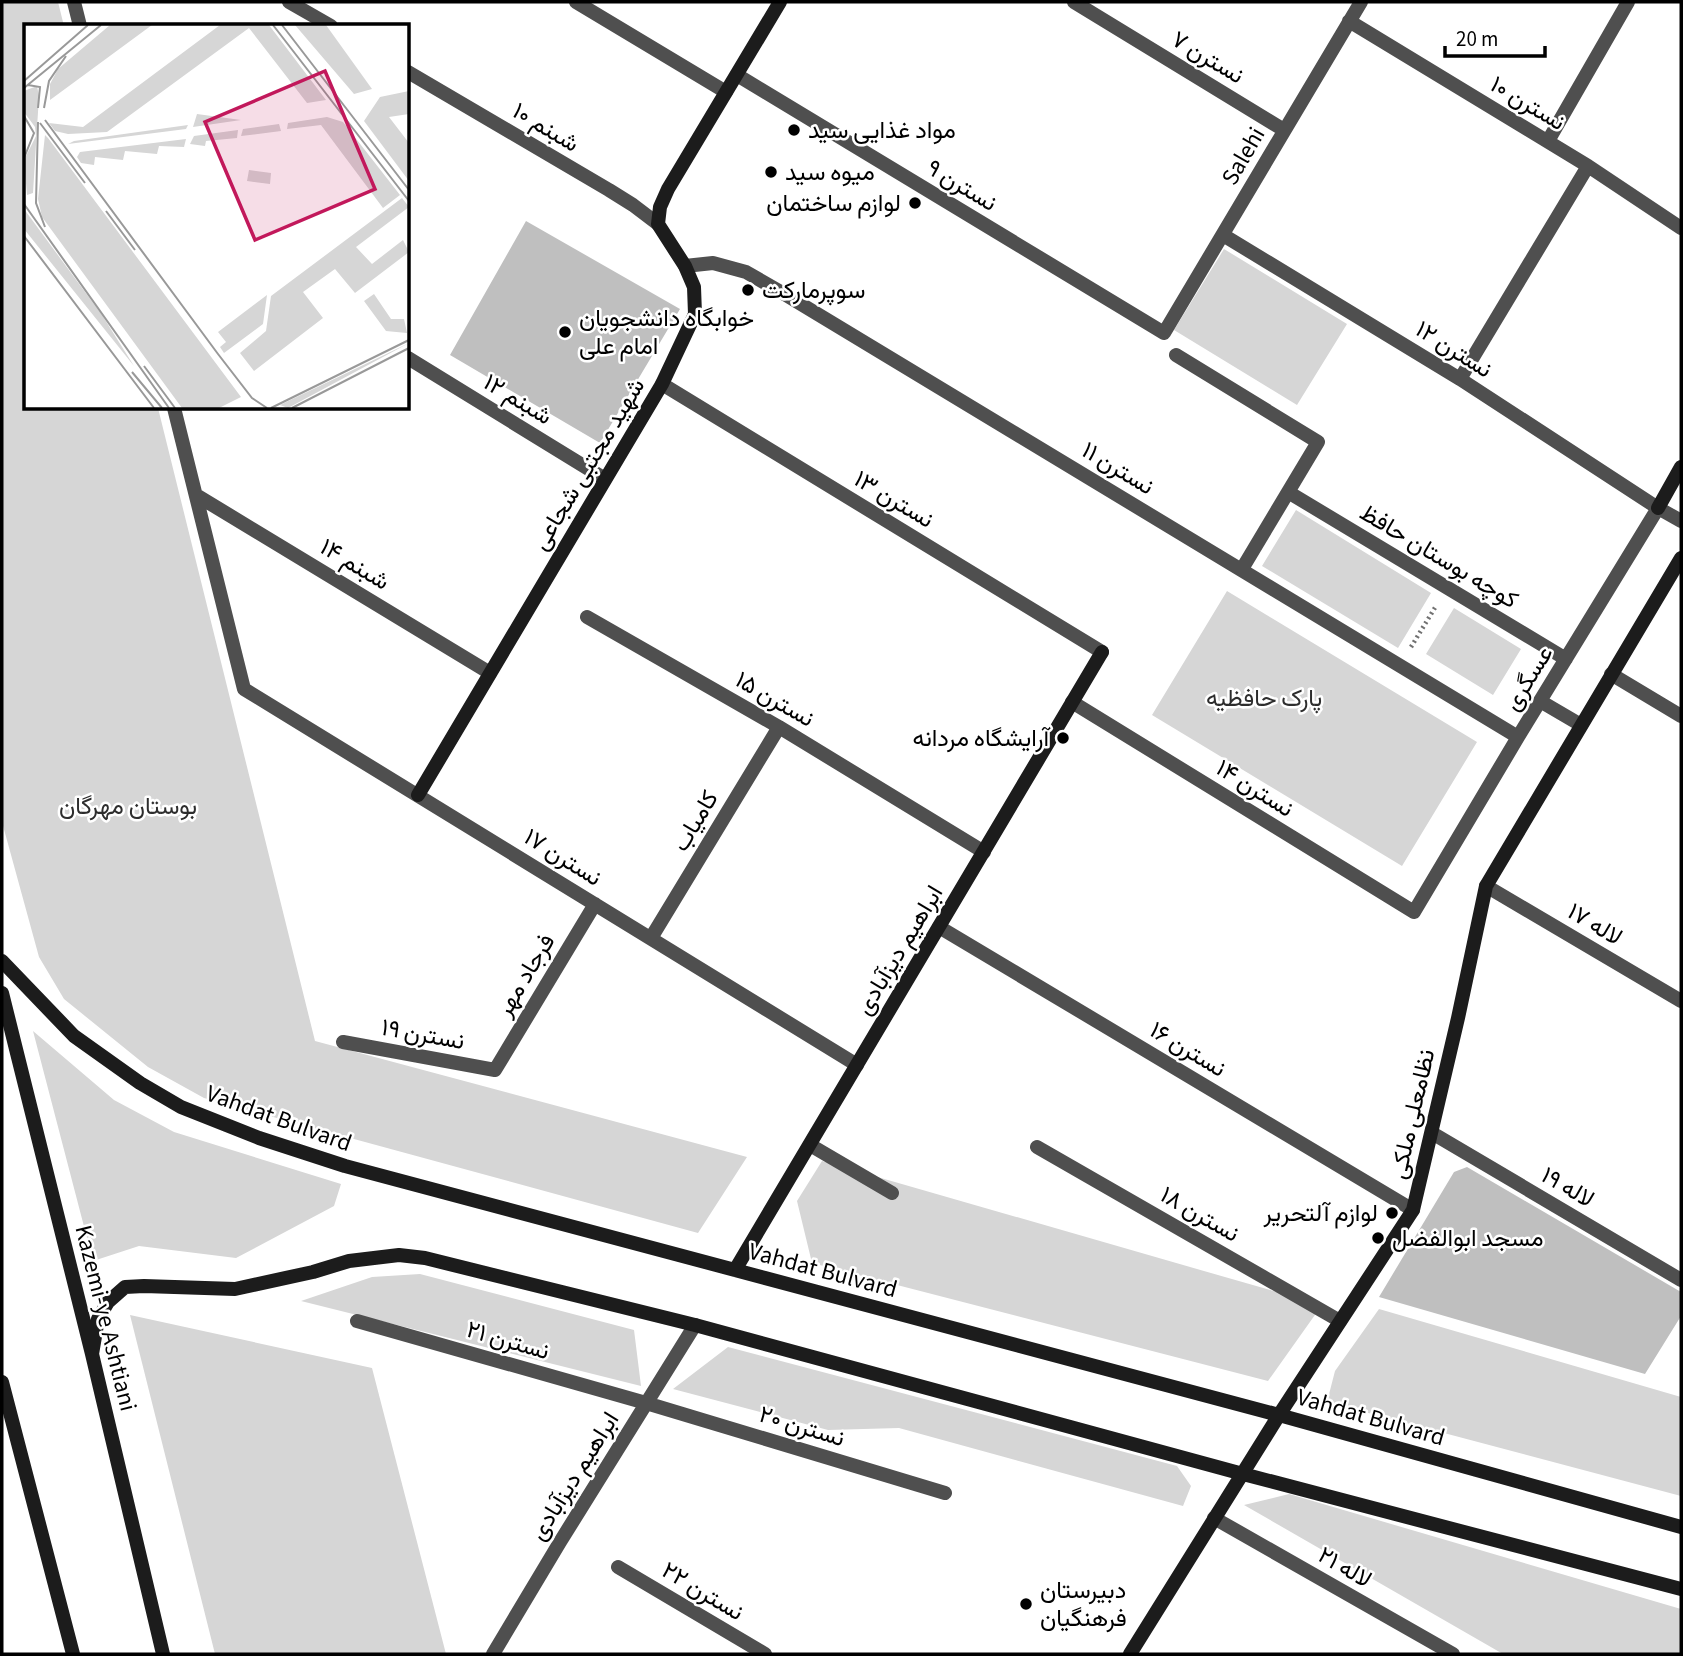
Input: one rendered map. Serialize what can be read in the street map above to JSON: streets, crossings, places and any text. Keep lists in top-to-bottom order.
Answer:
{
  "streets": {
    "street": [
      "نسترن ۷",
      "نسترن ۱۰",
      "شبنم ۱۰",
      "Salehi",
      "نسترن ۹",
      "نسترن ۱۲",
      "شبنم ۱۲",
      "شهید مجتبی شجاعی",
      "نسترن ۱۱",
      "نسترن ۱۳",
      "کوچه بوستان حافظ",
      "شبنم ۱۴",
      "عسگری",
      "نسترن ۱۵",
      "نسترن ۱۴",
      "کامیاب",
      "نسترن ۱۷",
      "لاله ۱۷",
      "ابراهیم دیزآبادی",
      "فرجاد مهر",
      "نسترن ۱۹",
      "نسترن ۱۶",
      "نظامعلی ملکی",
      "Vahdat Bulvard",
      "لاله ۱۹",
      "نسترن ۱۸",
      "Kazemi-ye Ashtiani",
      "نسترن ۲۱",
      "نسترن ۲۰",
      "لاله ۲۱",
      "نسترن ۲۲"
    ]
  },
  "crossings": [
    ["نسترن ۷", "Salehi"],
    ["نسترن ۱۰", "Salehi"],
    ["شبنم ۱۰", "شهید مجتبی شجاعی"],
    ["Salehi", "نسترن ۹"],
    ["Salehi", "نسترن ۱۲"],
    ["نسترن ۱۲", "عسگری"],
    ["شبنم ۱۲", "شهید مجتبی شجاعی"],
    ["شهید مجتبی شجاعی", "نسترن ۱۱"],
    ["شهید مجتبی شجاعی", "نسترن ۱۳"],
    ["شهید مجتبی شجاعی", "شبنم ۱۴"],
    ["شهید مجتبی شجاعی", "نسترن ۱۷"],
    ["نسترن ۱۱", "عسگری"],
    ["نسترن ۱۳", "ابراهیم دیزآبادی"],
    ["کوچه بوستان حافظ", "عسگری"],
    ["شبنم ۱۴", "نسترن ۱۷"],
    ["عسگری", "نسترن ۱۴"],
    ["نسترن ۱۵", "کامیاب"],
    ["نسترن ۱۵", "ابراهیم دیزآبادی"],
    ["نسترن ۱۴", "ابراهیم دیزآبادی"],
    ["کامیاب", "نسترن ۱۷"],
    ["نسترن ۱۷", "ابراهیم دیزآبادی"],
    ["نسترن ۱۷", "فرجاد مهر"],
    ["لاله ۱۷", "نظامعلی ملکی"],
    ["ابراهیم دیزآبادی", "نسترن ۱۶"],
    ["ابراهیم دیزآبادی", "Vahdat Bulvard"],
    ["ابراهیم دیزآبادی", "نسترن ۲۱"],
    ["ابراهیم دیزآبادی", "نسترن ۲۰"],
    ["فرجاد مهر", "نسترن ۱۹"],
    ["نسترن ۱۶", "نظامعلی ملکی"],
    ["نظامعلی ملکی", "Vahdat Bulvard"],
    ["نظامعلی ملکی", "لاله ۱۹"],
    ["نظامعلی ملکی", "نسترن ۱۸"],
    ["نظامعلی ملکی", "لاله ۲۱"],
    ["نسترن ۲۱", "نسترن ۲۰"]
  ],
  "parks": ["پارک حافظیه", "بوستان مهرگان"],
  "places": [
    "مواد غذایی سید",
    "میوه سید",
    "لوازم ساختمان",
    "سوپرمارکت",
    "خوابگاه دانشجویان امام علی",
    "آرایشگاه مردانه",
    "لوازم آلتحریر",
    "مسجد ابوالفضل",
    "دبیرستان فرهنگیان"
  ],
  "scale_bar": "20 m"
}
